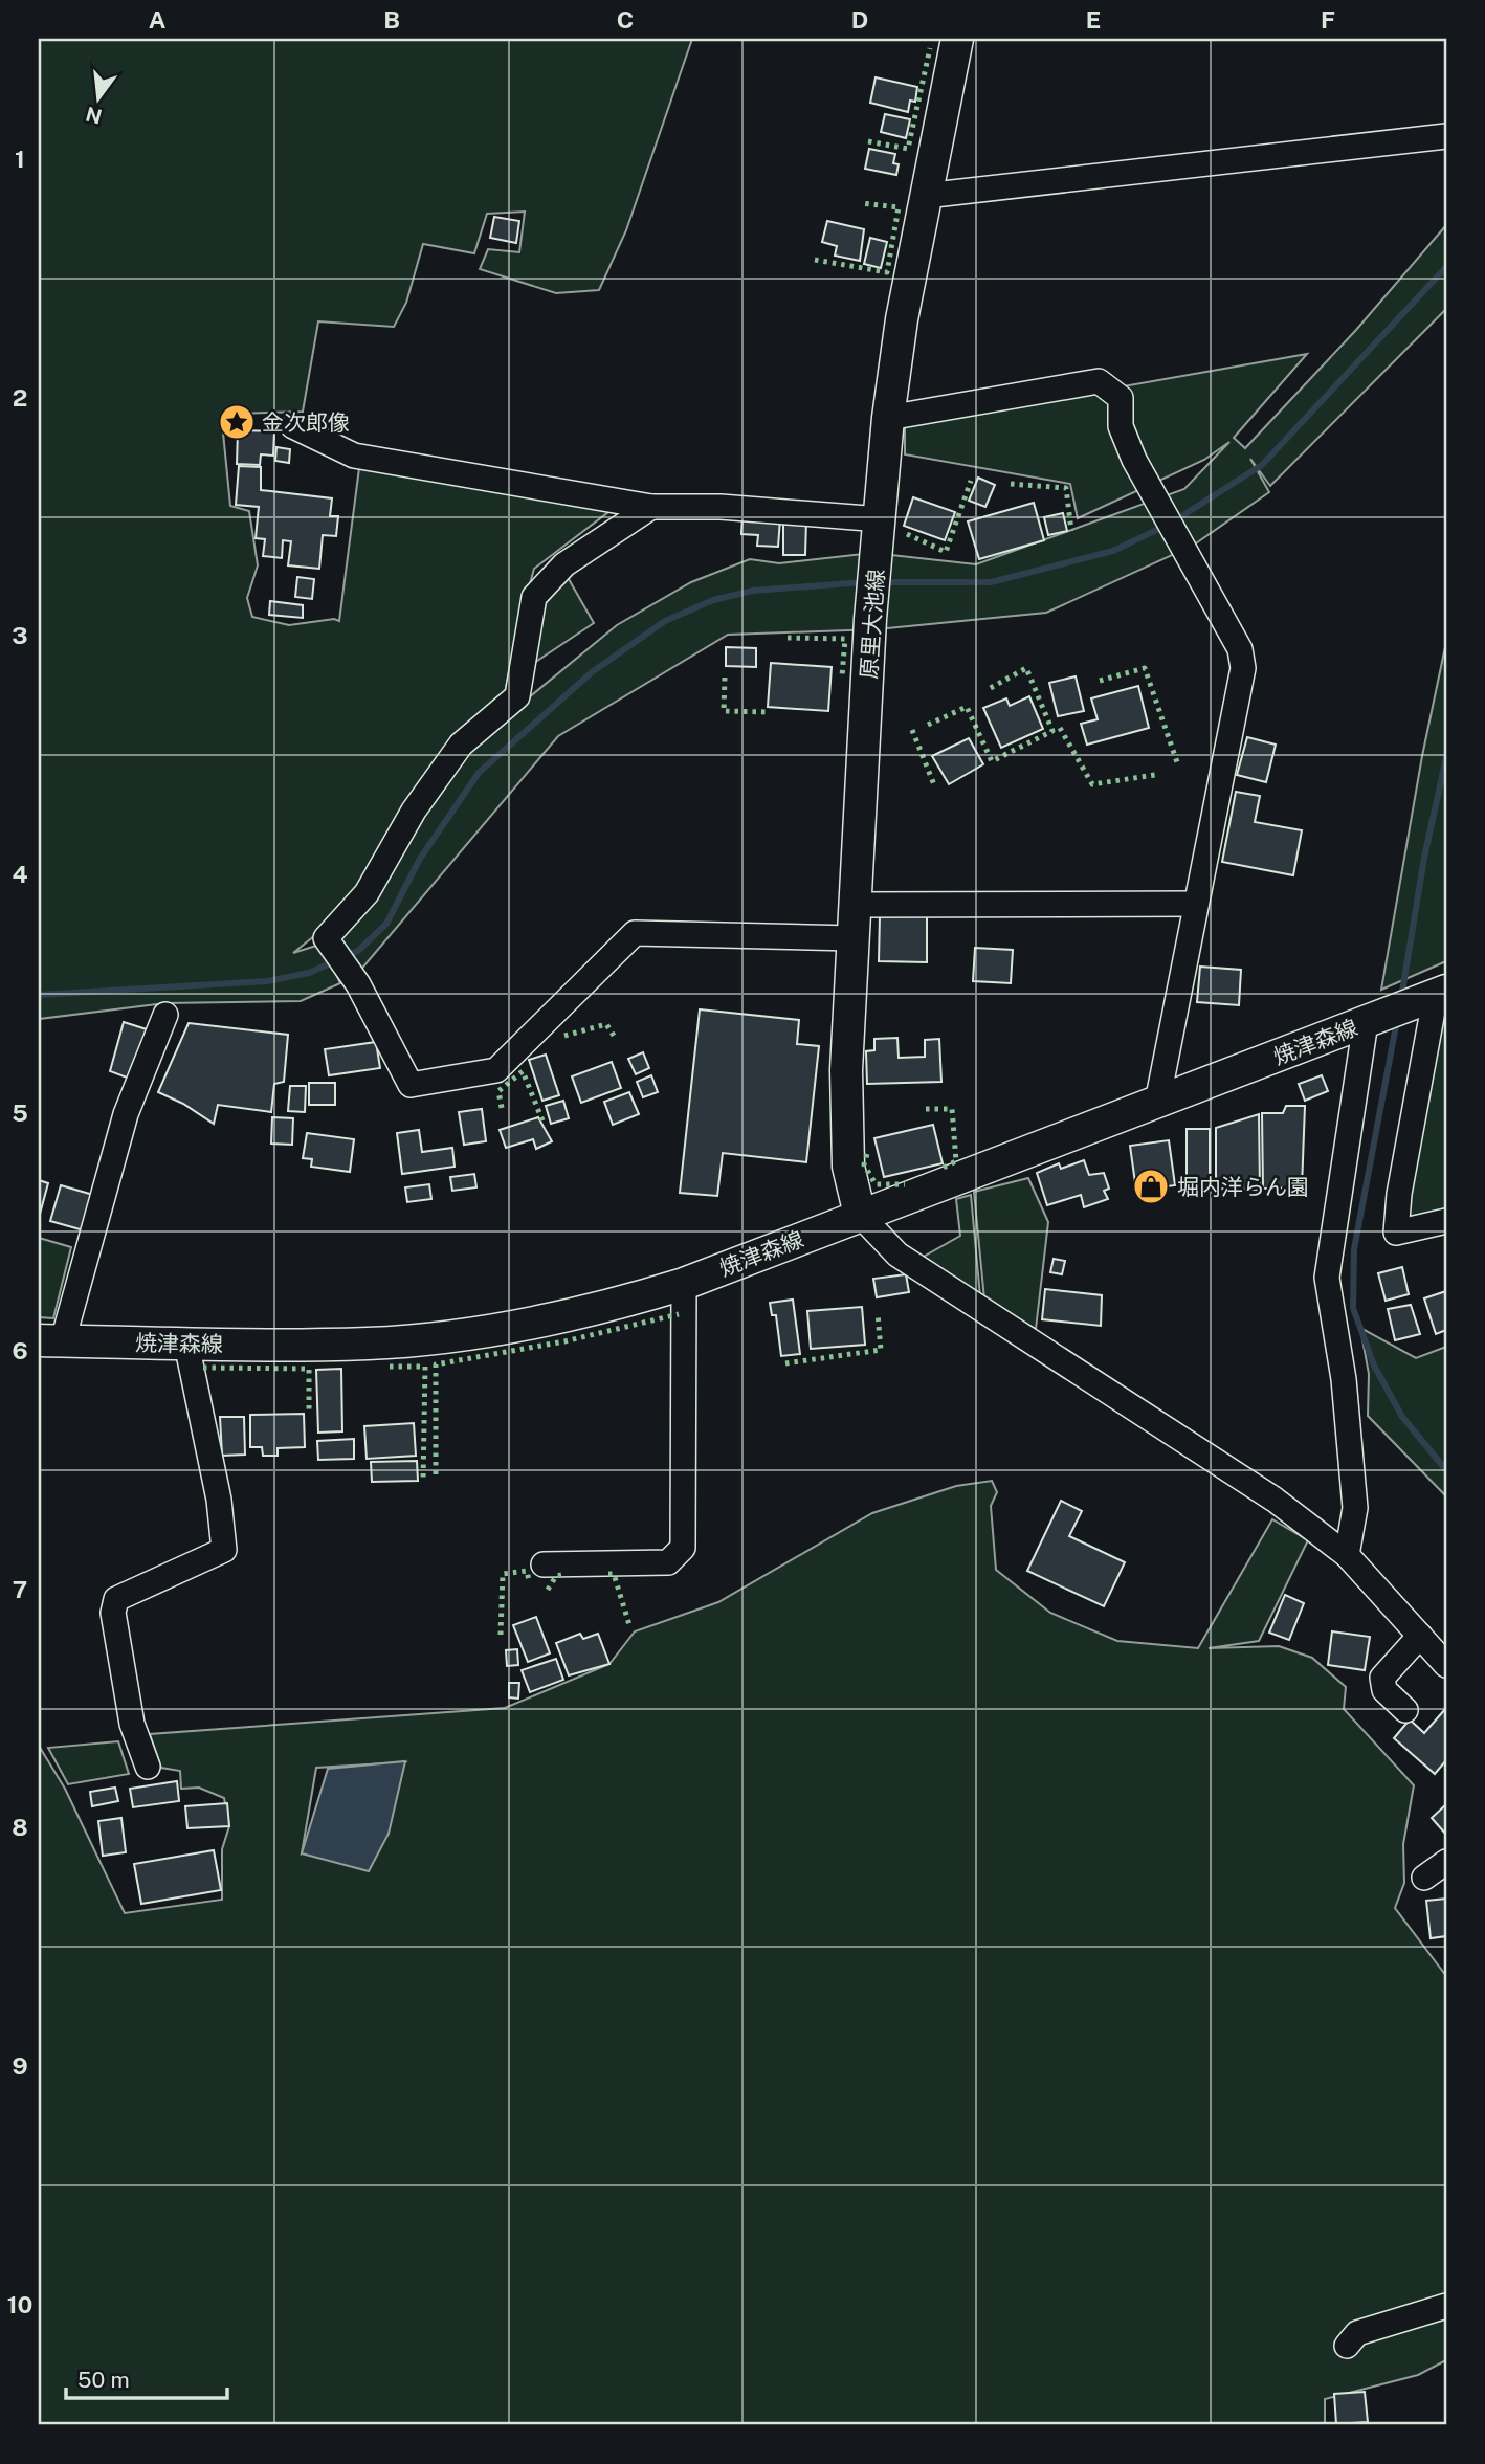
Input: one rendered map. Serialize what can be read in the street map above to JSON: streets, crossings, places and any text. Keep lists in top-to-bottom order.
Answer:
{
  "streets": {
    "main road": ["原里大池線", "焼津森線"]
  },
  "crossings": [
    ["原里大池線", "焼津森線"]
  ],
  "places": {
    "place": ["金次郎像"],
    "shop": ["堀内洋らん園"]
  },
  "scale_bar": "50 m",
  "north": "bottom",
  "grid": {
    "columns": [
      "A",
      "B",
      "C",
      "D",
      "E",
      "F"
    ],
    "rows": [
      "1",
      "2",
      "3",
      "4",
      "5",
      "6",
      "7",
      "8",
      "9",
      "10"
    ]
  }
}
